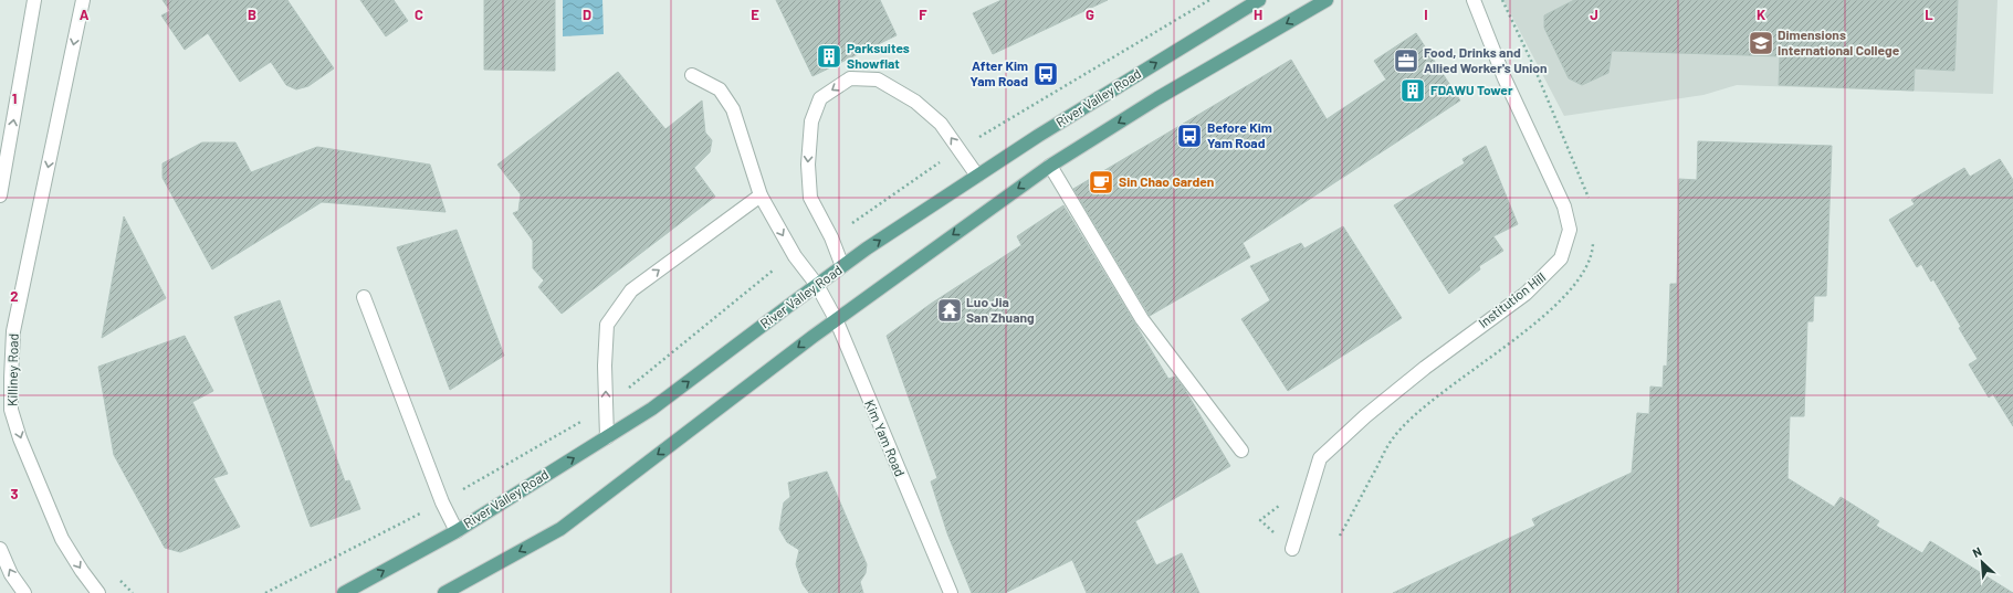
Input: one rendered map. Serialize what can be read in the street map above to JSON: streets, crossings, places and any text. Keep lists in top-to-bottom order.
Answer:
{
  "streets": {
    "main road": ["River Valley Road"],
    "street": ["Institution Hill", "Killiney Road", "Kim Yam Road"]
  },
  "crossings": [
    ["River Valley Road", "Kim Yam Road"]
  ],
  "places": {
    "school or university": ["Dimensions International College"],
    "building": ["Parksuites Showflat", "FDAWU Tower"],
    "office": ["Food, Drinks and Allied Worker's Union"],
    "bus stop": ["After Kim Yam Road", "Before Kim Yam Road"],
    "cafe": ["Sin Chao Garden"],
    "temple": ["Luo Jia San Zhuang"]
  },
  "north": "top left",
  "grid": {
    "columns": [
      "A",
      "B",
      "C",
      "D",
      "E",
      "F",
      "G",
      "H",
      "I",
      "J",
      "K",
      "L"
    ],
    "rows": ["1", "2", "3"]
  }
}
